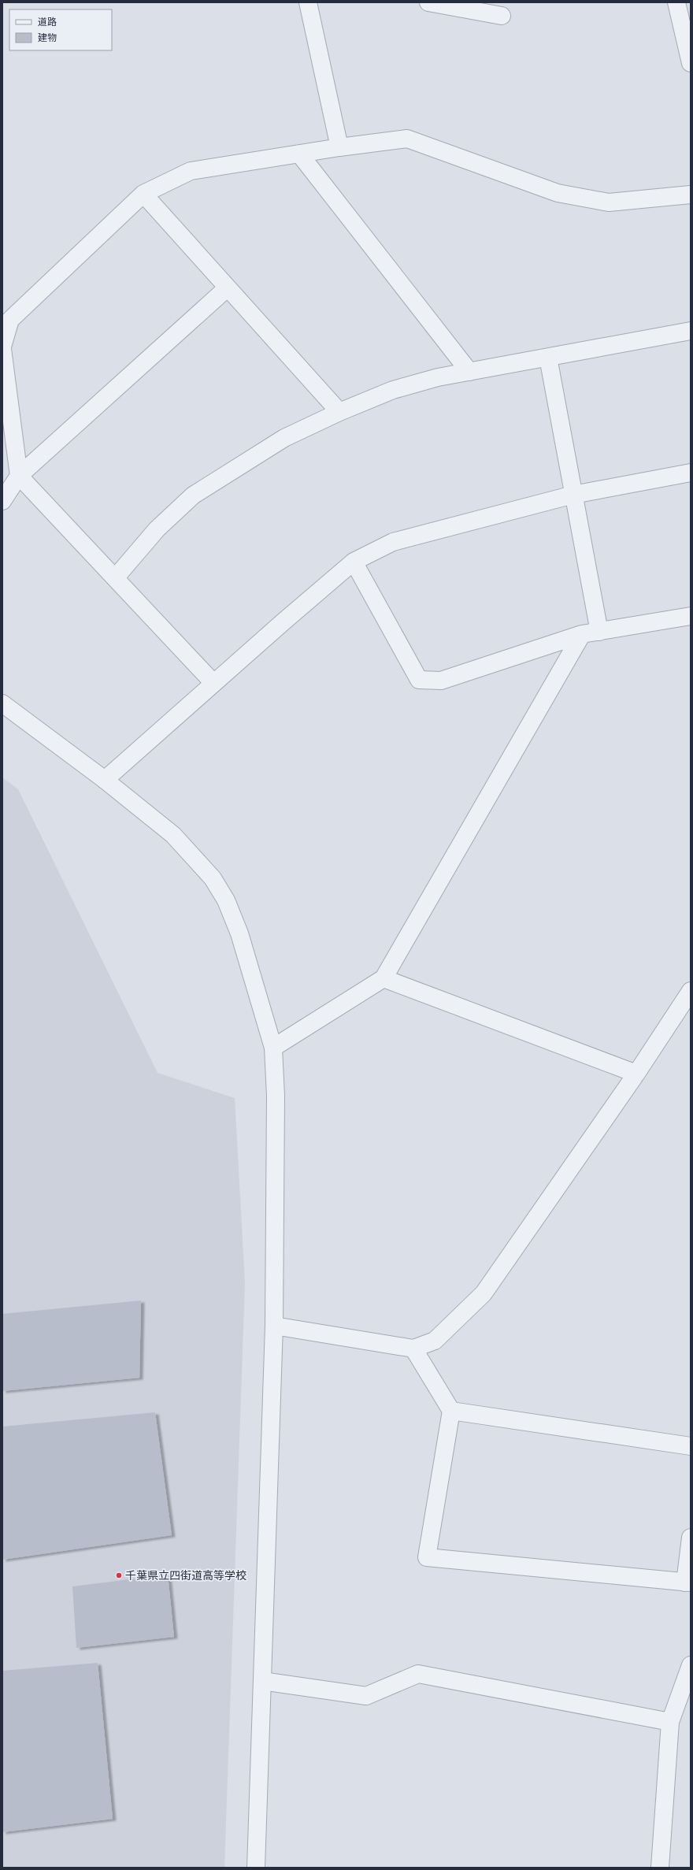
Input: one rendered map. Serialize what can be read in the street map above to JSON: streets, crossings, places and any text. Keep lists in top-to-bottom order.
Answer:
{
  "places": ["千葉県立四街道高等学校"],
  "legend": ["道路", "建物"]
}
